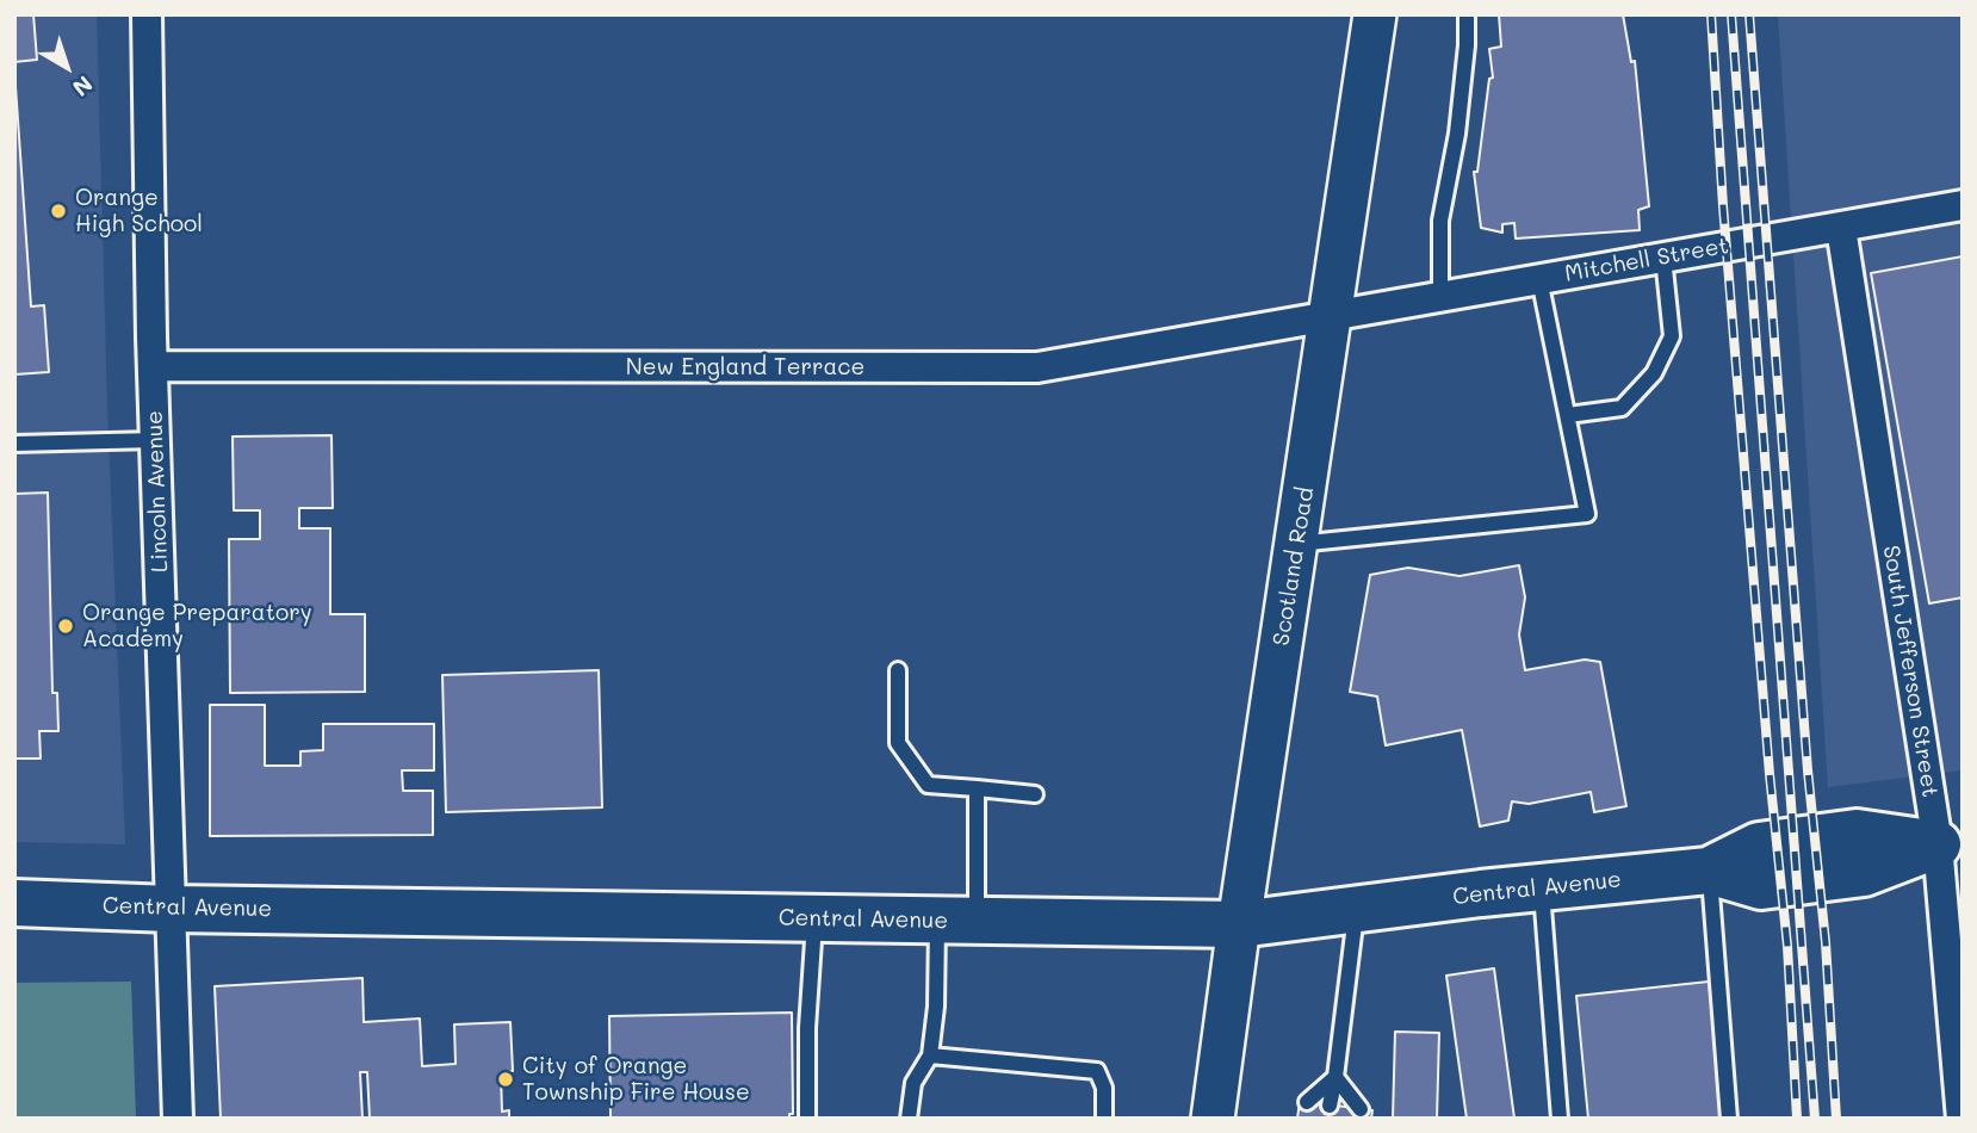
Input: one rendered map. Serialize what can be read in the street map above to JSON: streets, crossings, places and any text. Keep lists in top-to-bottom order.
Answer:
{
  "streets": {
    "main road": ["Scotland Road", "Central Avenue"],
    "street": [
      "Mitchell Street",
      "New England Terrace",
      "Lincoln Avenue",
      "South Jefferson Street"
    ]
  },
  "crossings": [
    ["Mitchell Street", "New England Terrace"],
    ["Mitchell Street", "Scotland Road"],
    ["Mitchell Street", "South Jefferson Street"],
    ["New England Terrace", "Lincoln Avenue"],
    ["New England Terrace", "Scotland Road"],
    ["Lincoln Avenue", "Central Avenue"],
    ["Scotland Road", "Central Avenue"],
    ["South Jefferson Street", "Central Avenue"]
  ],
  "places": ["Orange High School", "Orange Preparatory Academy", "City of Orange Township Fire House"],
  "north": "bottom right"
}
